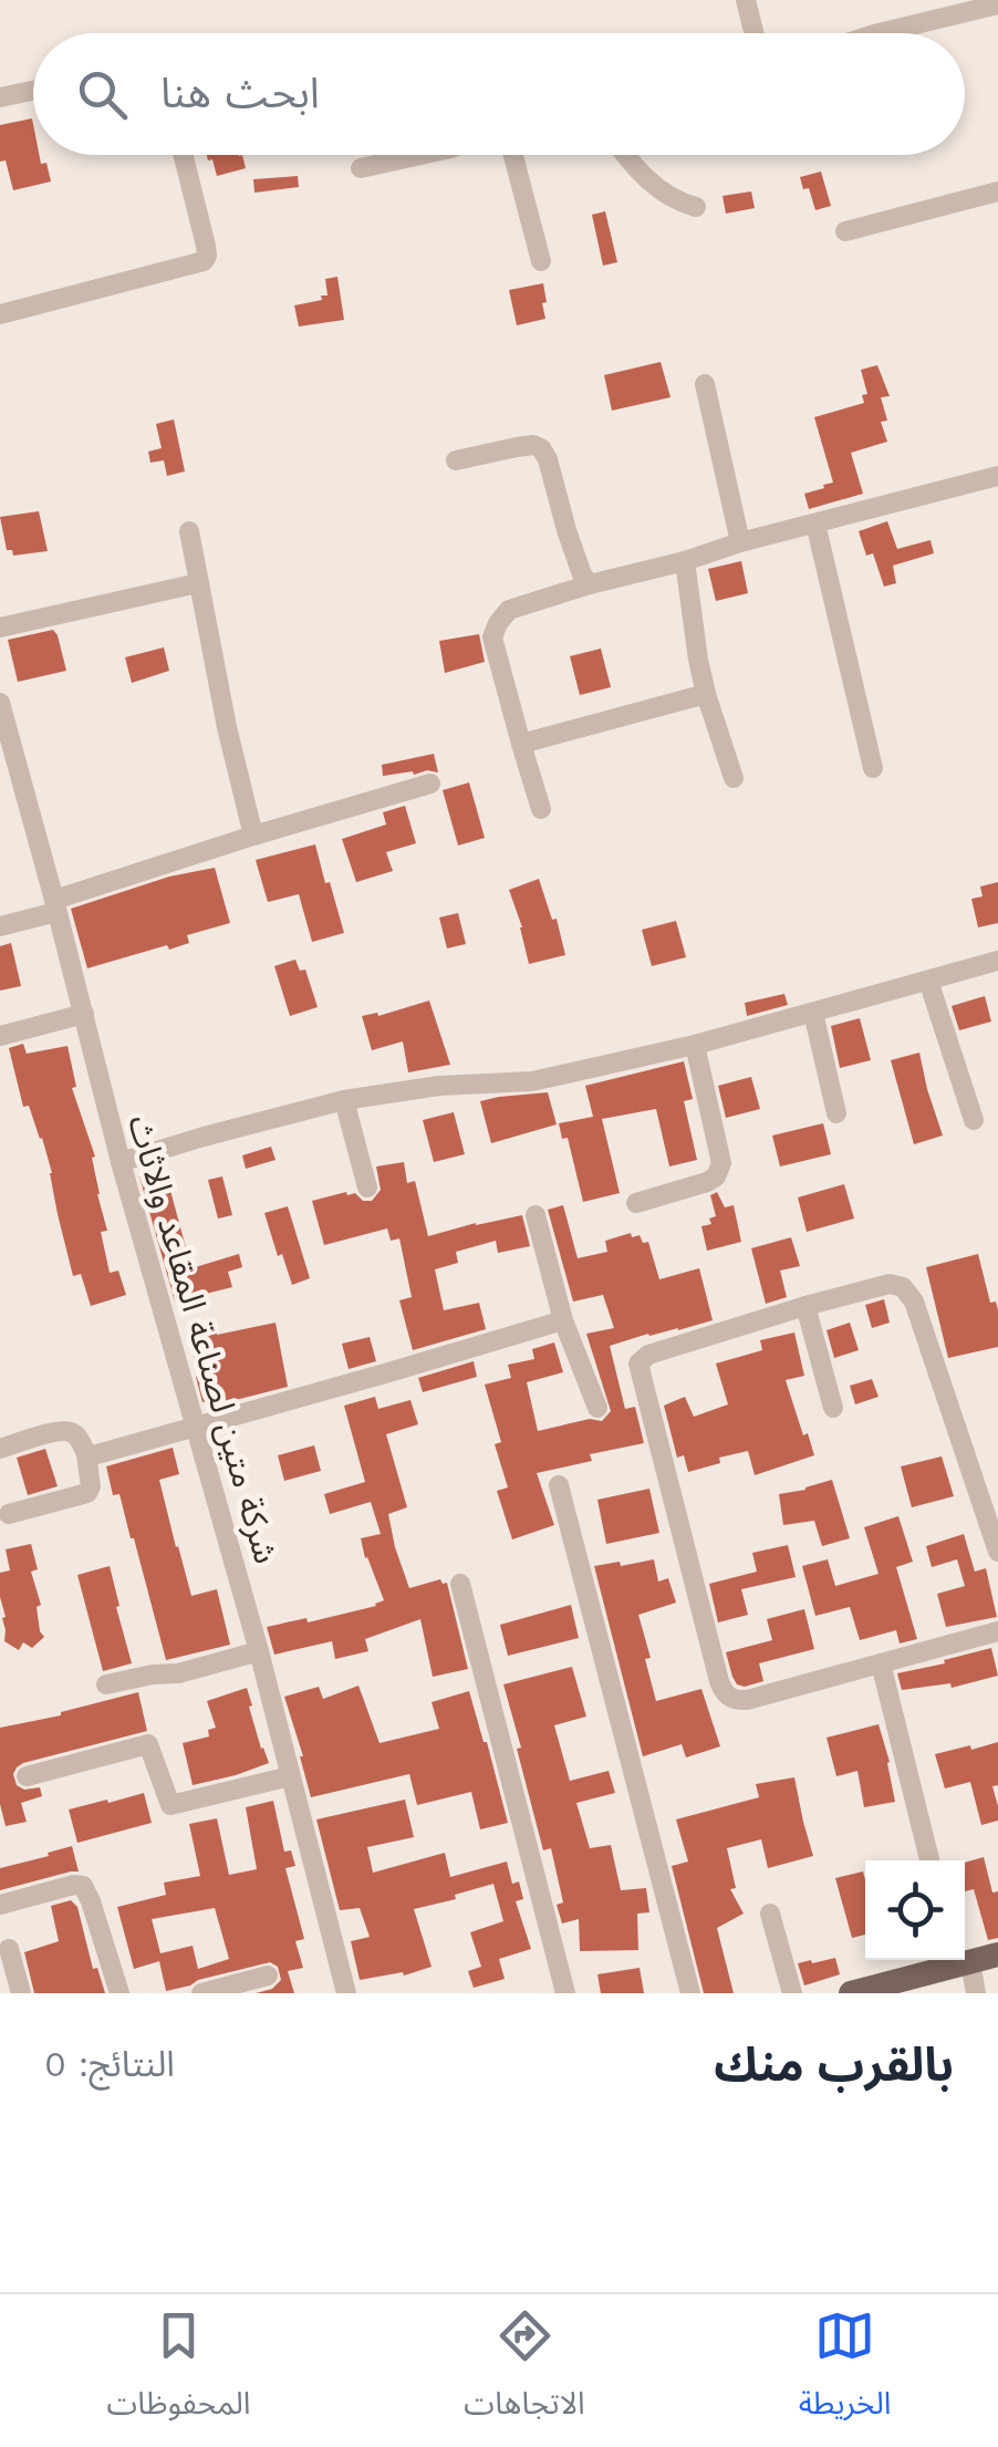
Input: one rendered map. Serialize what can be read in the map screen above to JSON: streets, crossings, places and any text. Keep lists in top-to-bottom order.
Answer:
{
  "streets": {
    "street": ["شركة متين لصناعة المقاعد والاثاث"]
  },
  "page": {
    "search": "ابحث هنا",
    "heading": ["بالقرب منك", "النتائج: 0"],
    "nav": ["الخريطة", "الاتجاهات", "المحفوظات"]
  }
}
